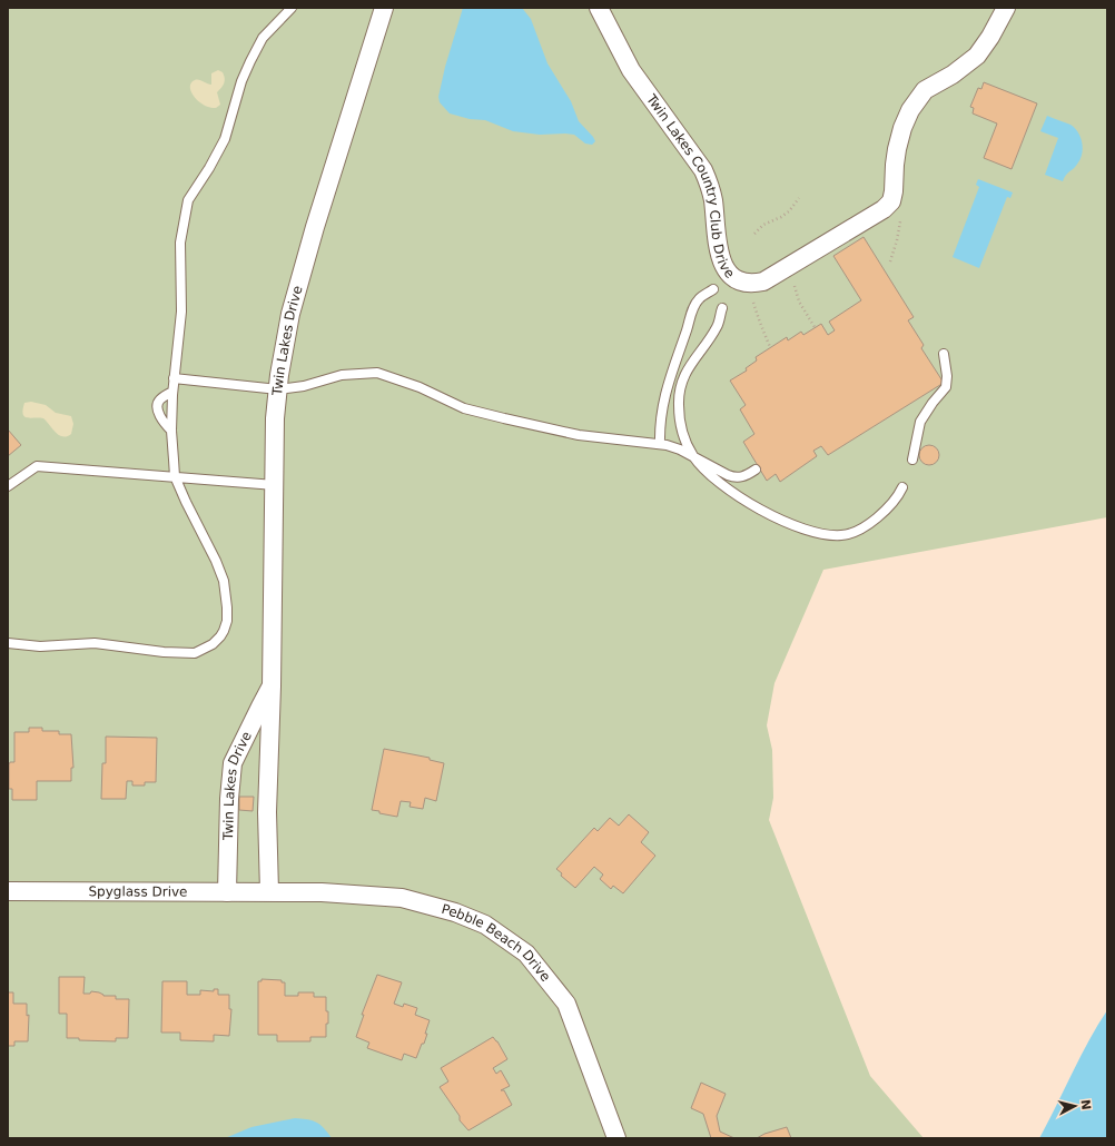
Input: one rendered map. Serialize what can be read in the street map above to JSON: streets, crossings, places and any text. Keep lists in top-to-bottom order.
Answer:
{
  "streets": {
    "street": [
      "Twin Lakes Country Club Drive",
      "Twin Lakes Drive",
      "Spyglass Drive",
      "Pebble Beach Drive"
    ]
  },
  "crossings": [
    ["Twin Lakes Drive", "Spyglass Drive"],
    ["Twin Lakes Drive", "Pebble Beach Drive"],
    ["Spyglass Drive", "Pebble Beach Drive"]
  ],
  "north": "right"
}
